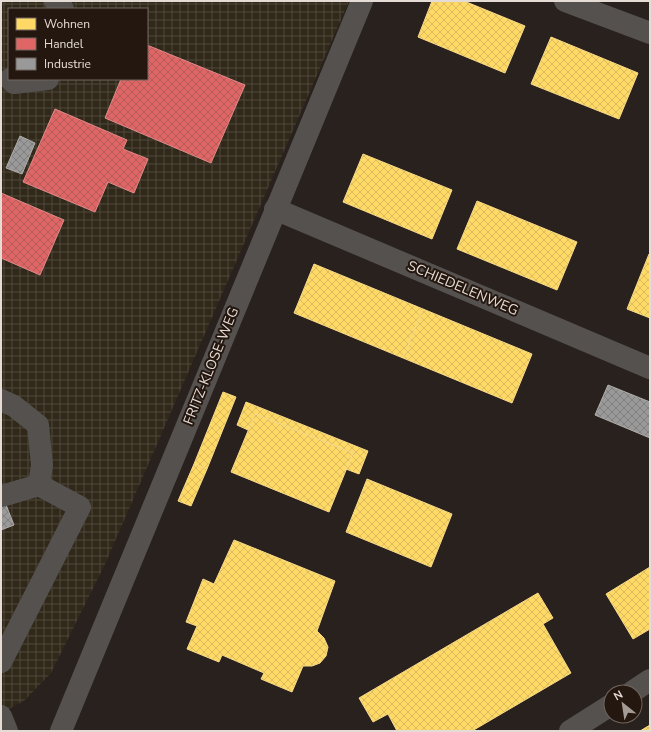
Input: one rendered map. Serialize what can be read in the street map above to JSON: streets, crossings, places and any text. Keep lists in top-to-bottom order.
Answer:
{
  "streets": {
    "street": ["SCHIEDELENWEG", "FRITZ-KLOSE-WEG"]
  },
  "crossings": [
    ["SCHIEDELENWEG", "FRITZ-KLOSE-WEG"]
  ],
  "legend": ["Wohnen", "Handel", "Industrie"],
  "north": "top left"
}
